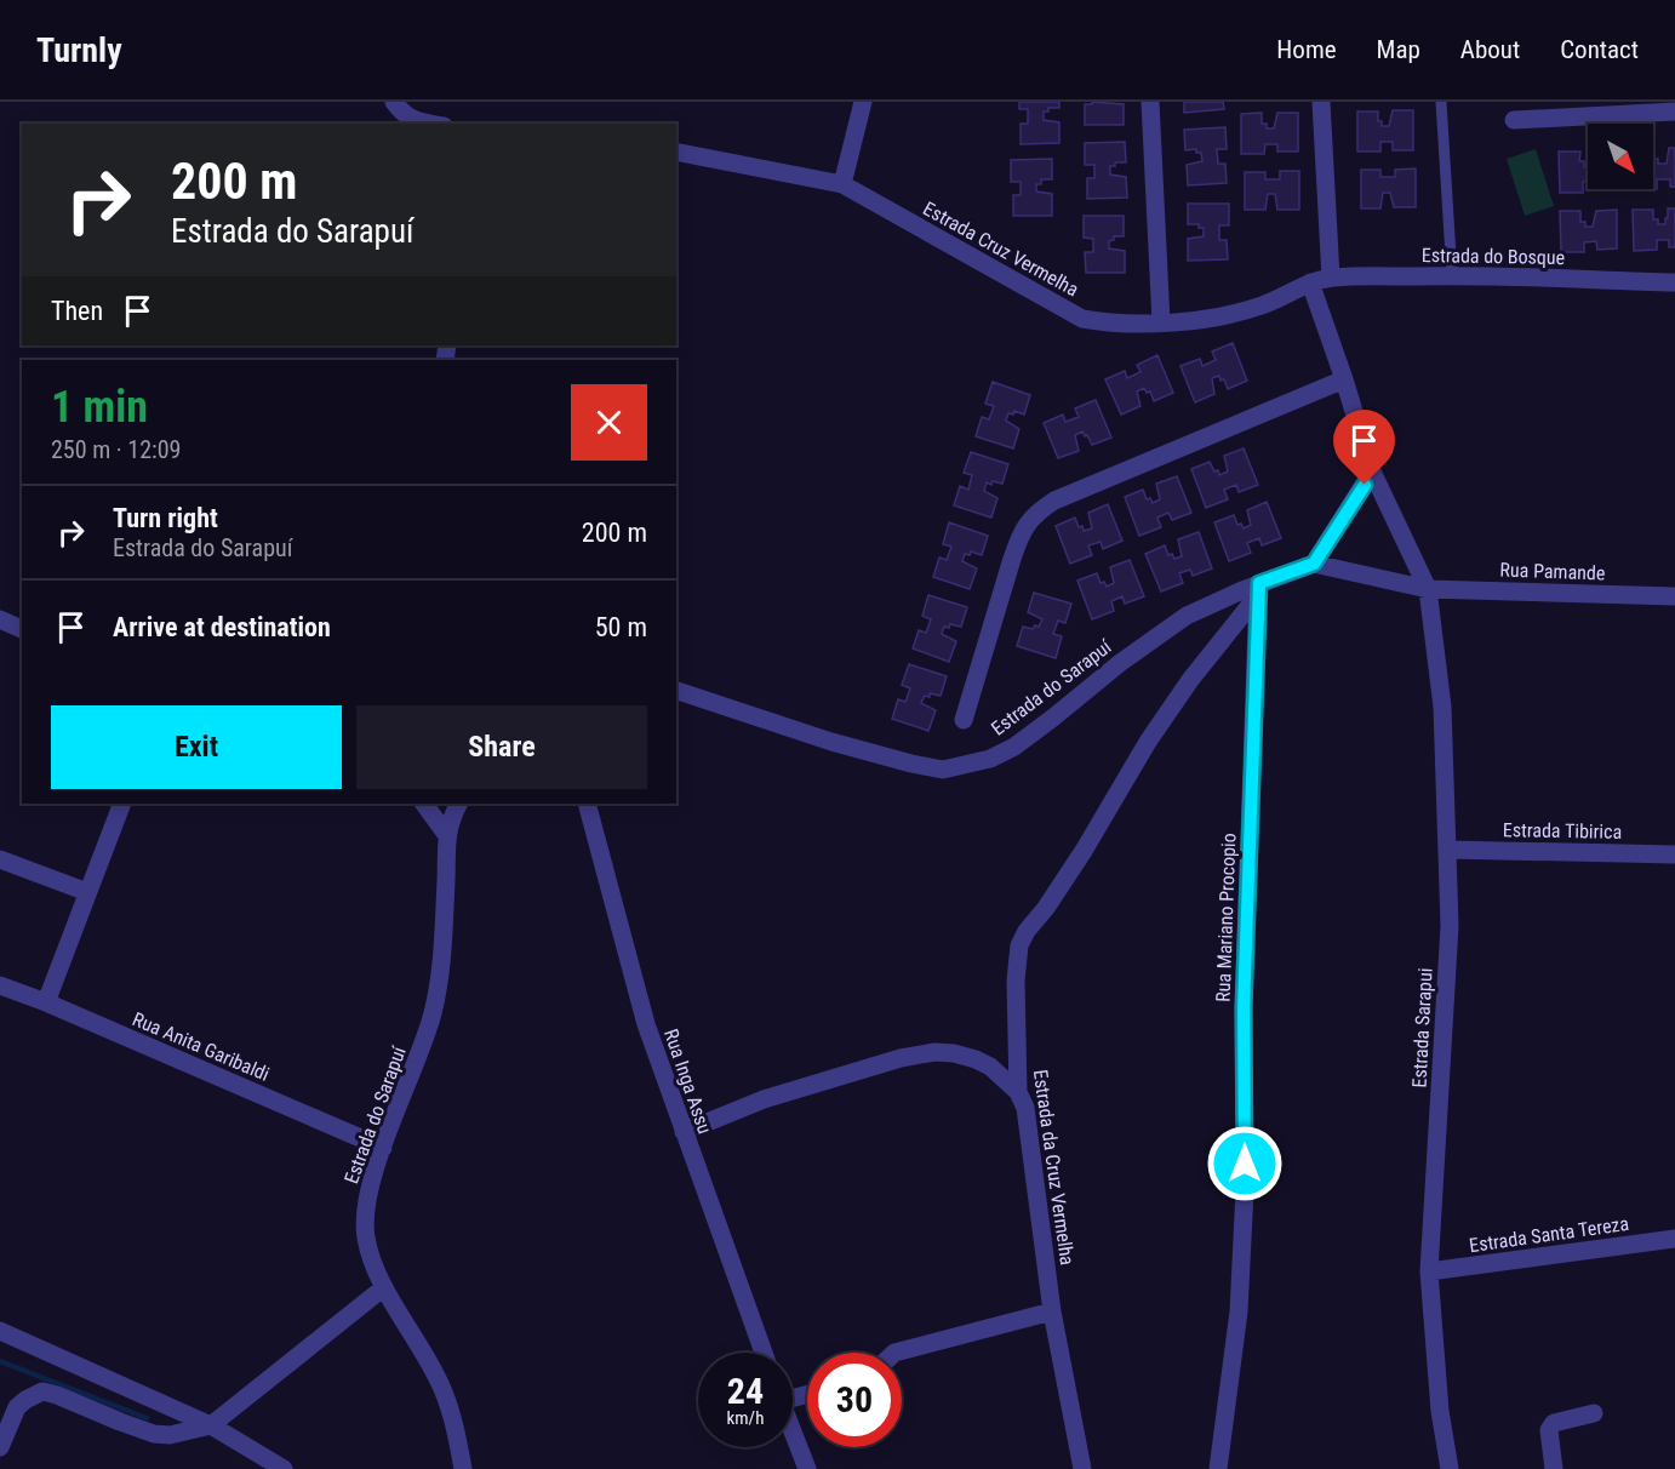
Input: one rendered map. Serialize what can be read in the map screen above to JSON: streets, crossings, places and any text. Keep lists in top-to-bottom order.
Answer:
{
  "streets": {
    "street": [
      "Estrada Cruz Vermelha",
      "Estrada do Bosque",
      "Rua Pamande",
      "Estrada do Sarapuí",
      "Estrada Tibirica",
      "Rua Mariano Procopio",
      "Estrada Sarapui",
      "Rua Anita Garibaldi",
      "Rua Inga Assu",
      "Estrada da Cruz Vermelha",
      "Estrada Santa Tereza"
    ]
  },
  "crossings": [
    ["Estrada Cruz Vermelha", "Estrada do Bosque"],
    ["Rua Pamande", "Estrada Sarapui"],
    ["Estrada do Sarapuí", "Rua Mariano Procopio"],
    ["Estrada do Sarapuí", "Rua Anita Garibaldi"],
    ["Estrada do Sarapuí", "Estrada da Cruz Vermelha"],
    ["Estrada Tibirica", "Estrada Sarapui"],
    ["Rua Mariano Procopio", "Estrada da Cruz Vermelha"],
    ["Estrada Sarapui", "Estrada Santa Tereza"]
  ],
  "north": "bottom right",
  "page": {
    "header": "Turnly",
    "nav": [
      "Home",
      "Map",
      "About",
      "Contact"
    ],
    "turn": ["200 m", "Estrada do Sarapuí"],
    "then": "Then",
    "heading": ["1 min", "250 m · 12:09"],
    "list": [
      {
        "name": "Turn right",
        "note": "Estrada do Sarapuí",
        "value": "200 m"
      },
      {
        "name": "Arrive at destination",
        "value": "50 m"
      }
    ],
    "buttons": ["Exit", "Share"],
    "speed": "24 km/h",
    "limit": "30"
  }
}
